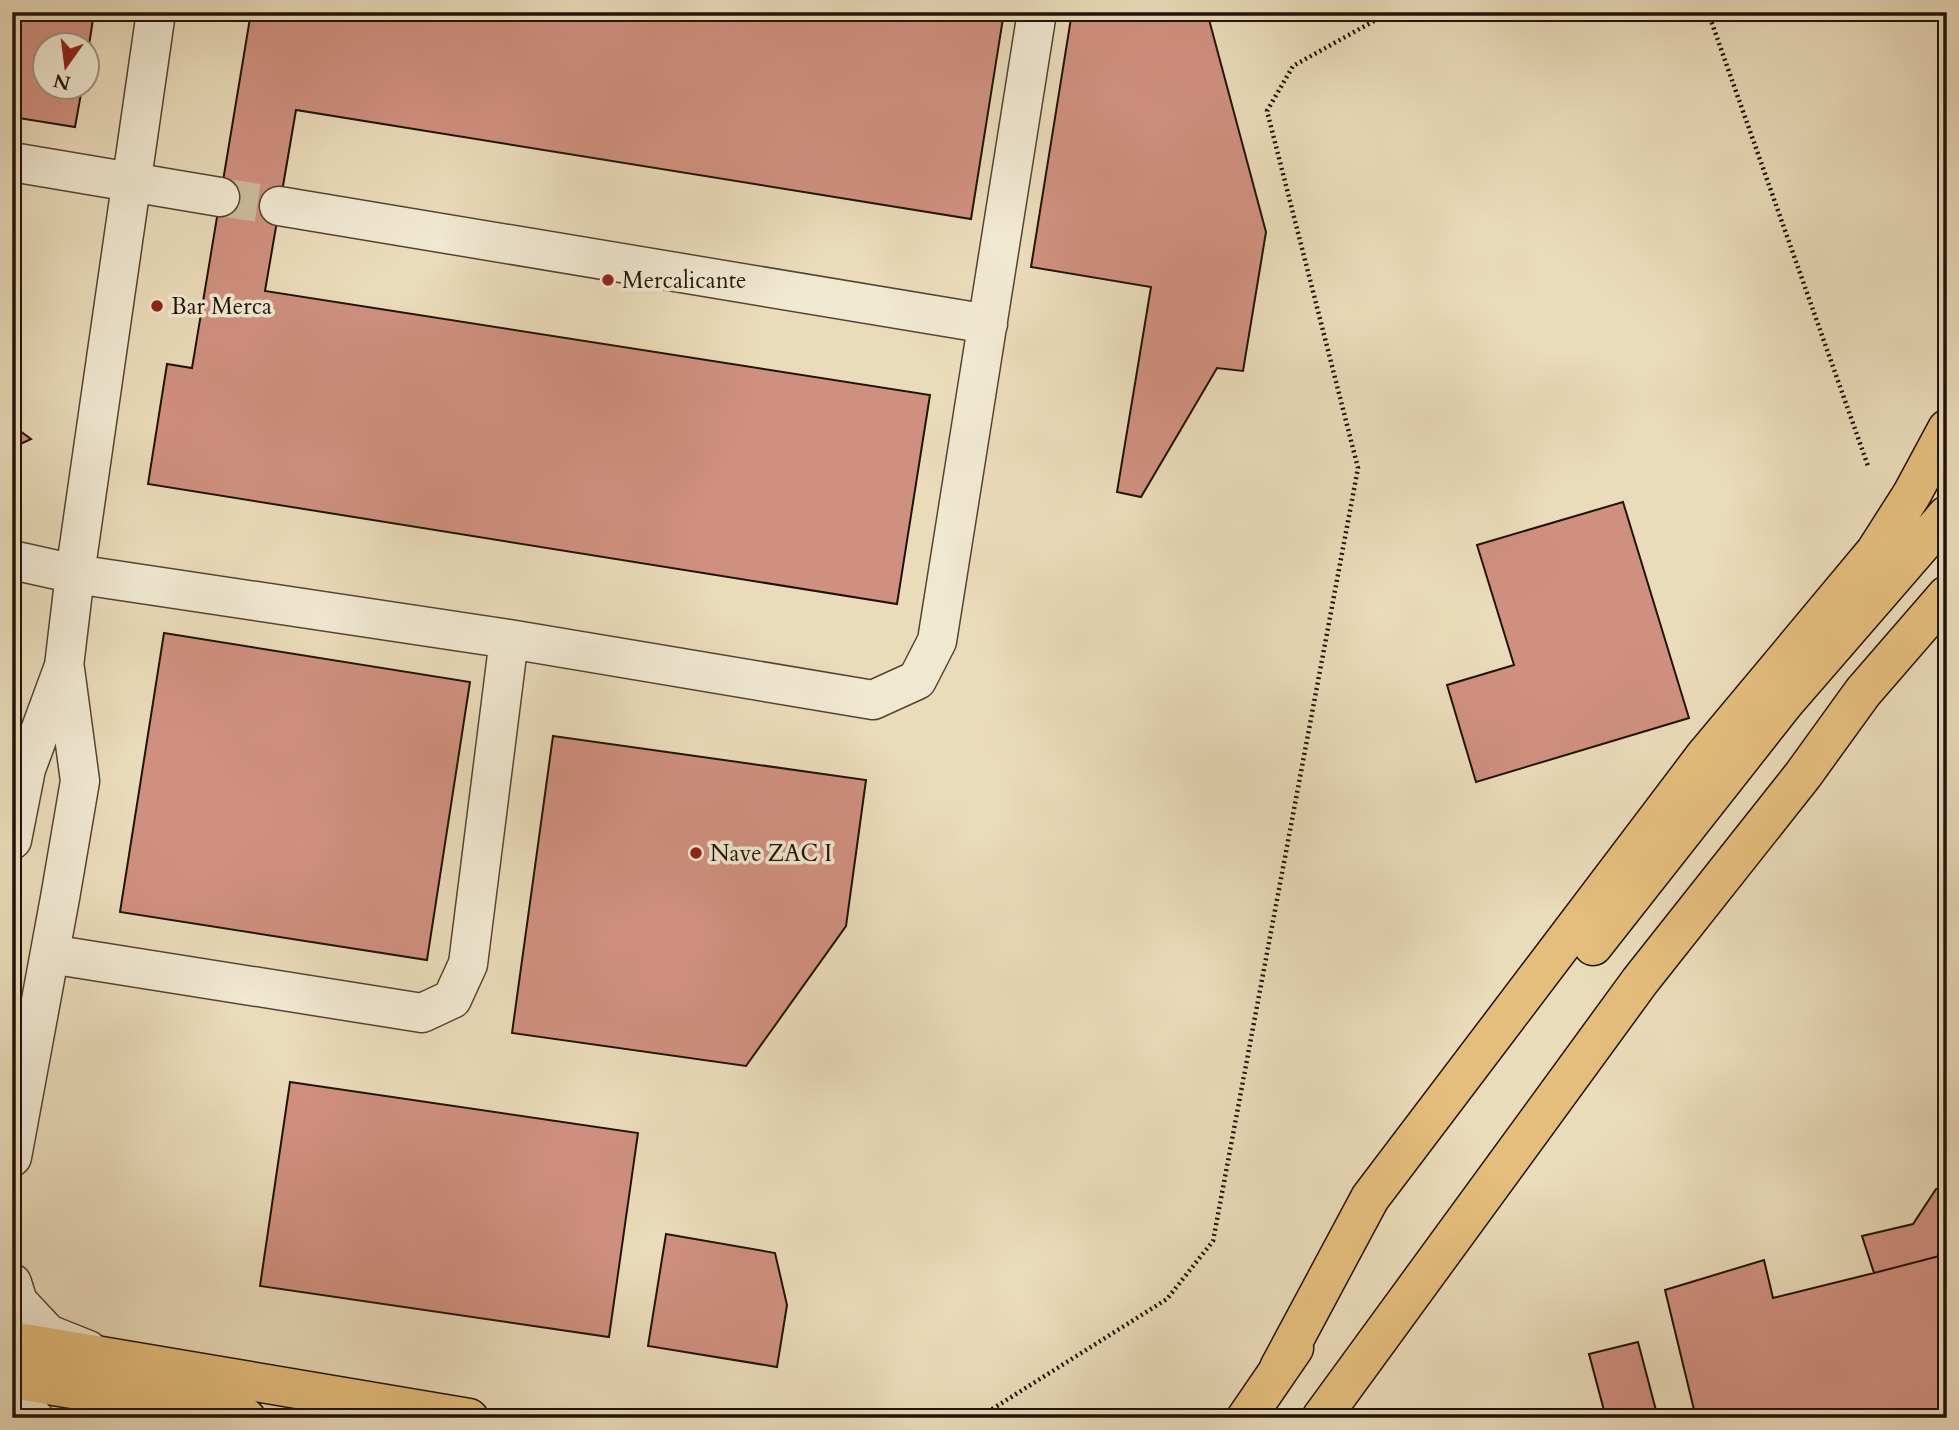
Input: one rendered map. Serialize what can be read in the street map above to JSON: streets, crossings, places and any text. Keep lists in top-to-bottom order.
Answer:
{
  "places": ["Mercalicante", "Bar Merca", "Nave ZAC I"],
  "north": "bottom"
}
